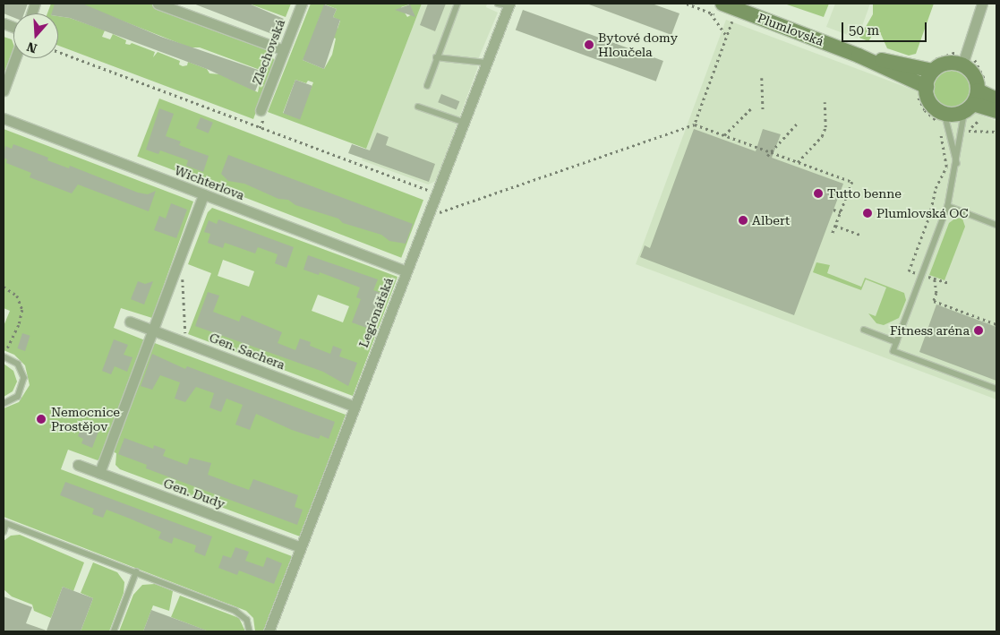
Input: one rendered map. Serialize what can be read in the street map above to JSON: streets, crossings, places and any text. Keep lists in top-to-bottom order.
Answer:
{
  "streets": {
    "main road": ["Plumlovská"],
    "street": [
      "Zlechovská",
      "Wichterlova",
      "Legionářská",
      "Gen. Sachera",
      "Gen. Dudy"
    ]
  },
  "crossings": [
    ["Wichterlova", "Legionářská"],
    ["Legionářská", "Gen. Sachera"],
    ["Legionářská", "Gen. Dudy"]
  ],
  "places": [
    "Bytové domy Hloučela",
    "Tutto benne",
    "Plumlovská OC",
    "Albert",
    "Fitness aréna",
    "Nemocnice Prostějov"
  ],
  "scale_bar": "50 m",
  "north": "bottom"
}
